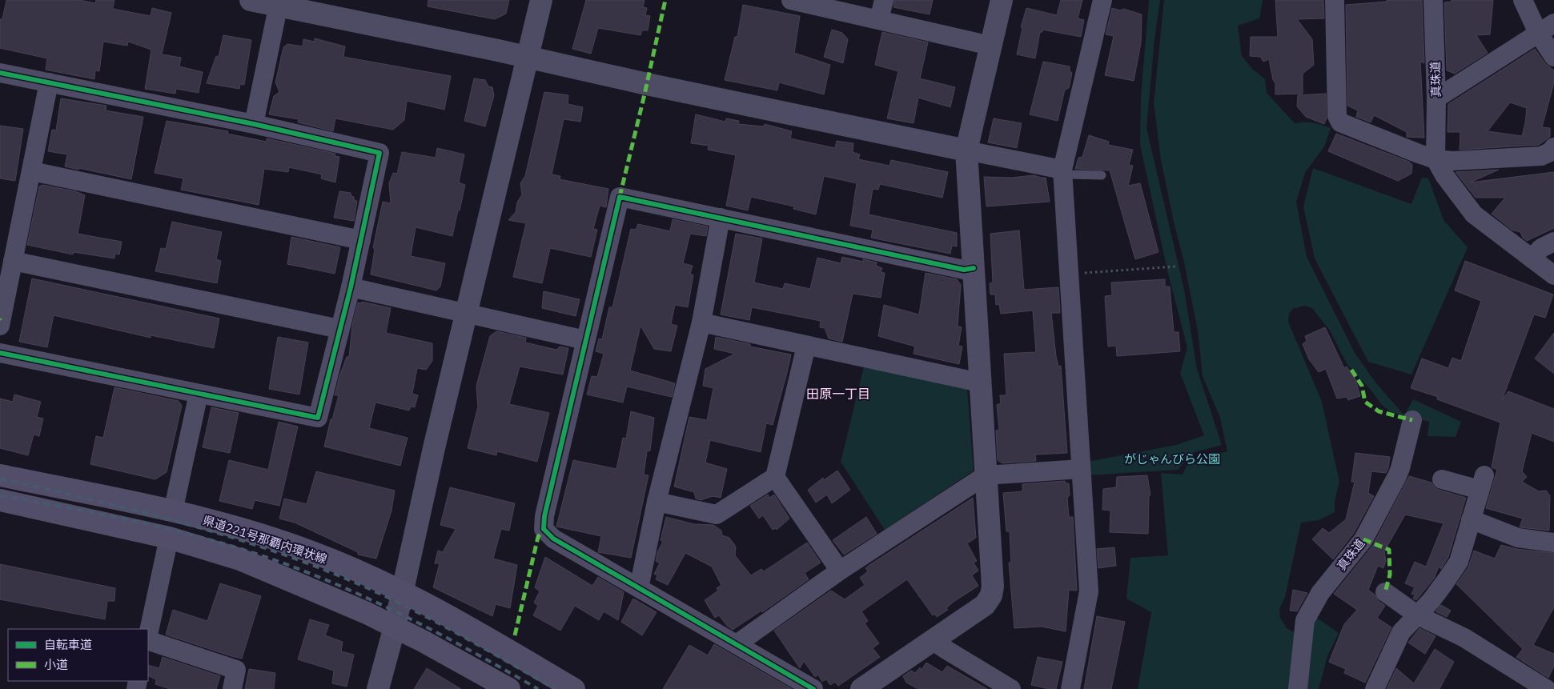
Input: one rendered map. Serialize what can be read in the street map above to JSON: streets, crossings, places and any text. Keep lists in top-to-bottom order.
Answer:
{
  "streets": {
    "main road": ["県道221号那覇内環状線"],
    "street": ["真珠道"]
  },
  "districts": ["田原一丁目"],
  "parks": ["がじゃんびら公園"],
  "legend": ["自転車道", "小道"]
}
